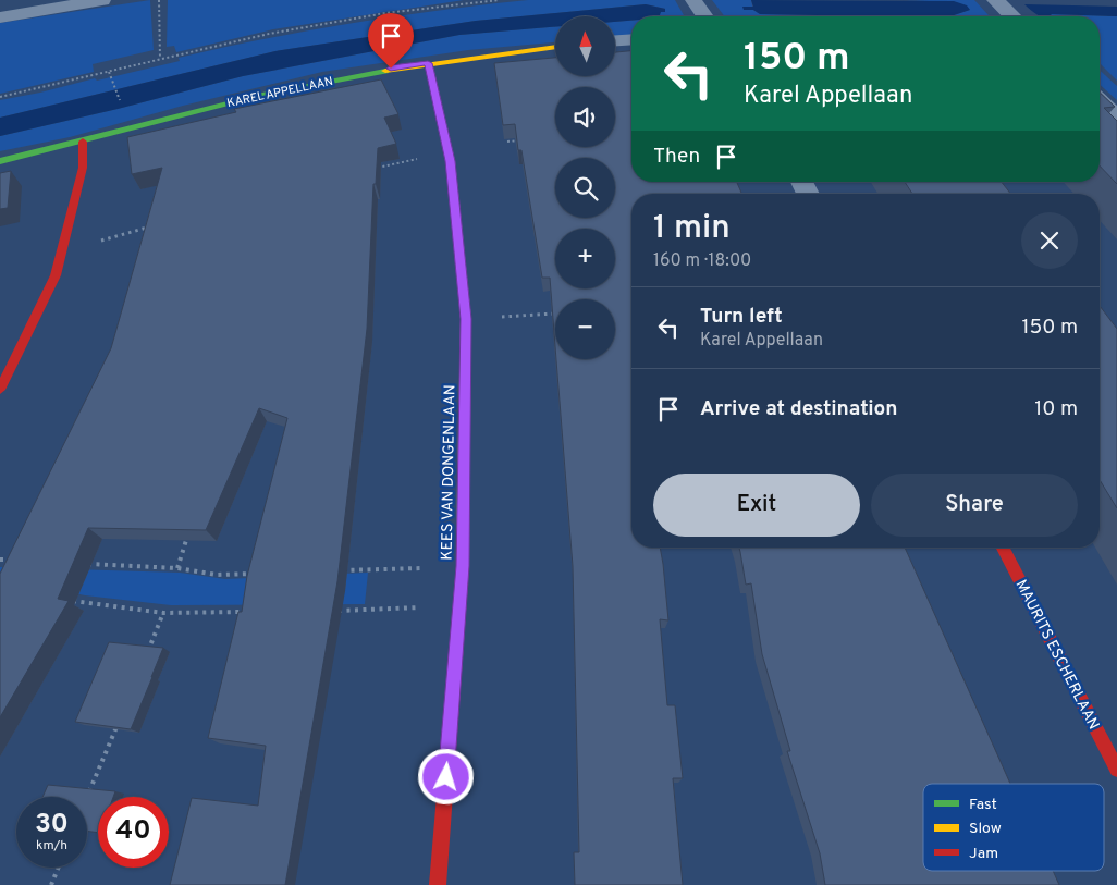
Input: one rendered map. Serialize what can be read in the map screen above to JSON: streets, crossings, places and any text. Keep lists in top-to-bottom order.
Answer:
{
  "streets": {
    "street": ["KAREL APPELLAAN", "KEES VAN DONGENLAAN", "MAURITS ESCHERLAAN"]
  },
  "crossings": [
    ["KAREL APPELLAAN", "KEES VAN DONGENLAAN"]
  ],
  "legend": ["Fast", "Slow", "Jam"],
  "north": "top",
  "page": {
    "map_buttons": ["+", "−"],
    "turn": ["150 m", "Karel Appellaan"],
    "then": "Then",
    "heading": ["1 min", "160 m · 18:00"],
    "list": [
      {
        "name": "Turn left",
        "note": "Karel Appellaan",
        "value": "150 m"
      },
      {
        "name": "Arrive at destination",
        "value": "10 m"
      }
    ],
    "buttons": ["Exit", "Share"],
    "speed": "30 km/h",
    "limit": "40"
  }
}
